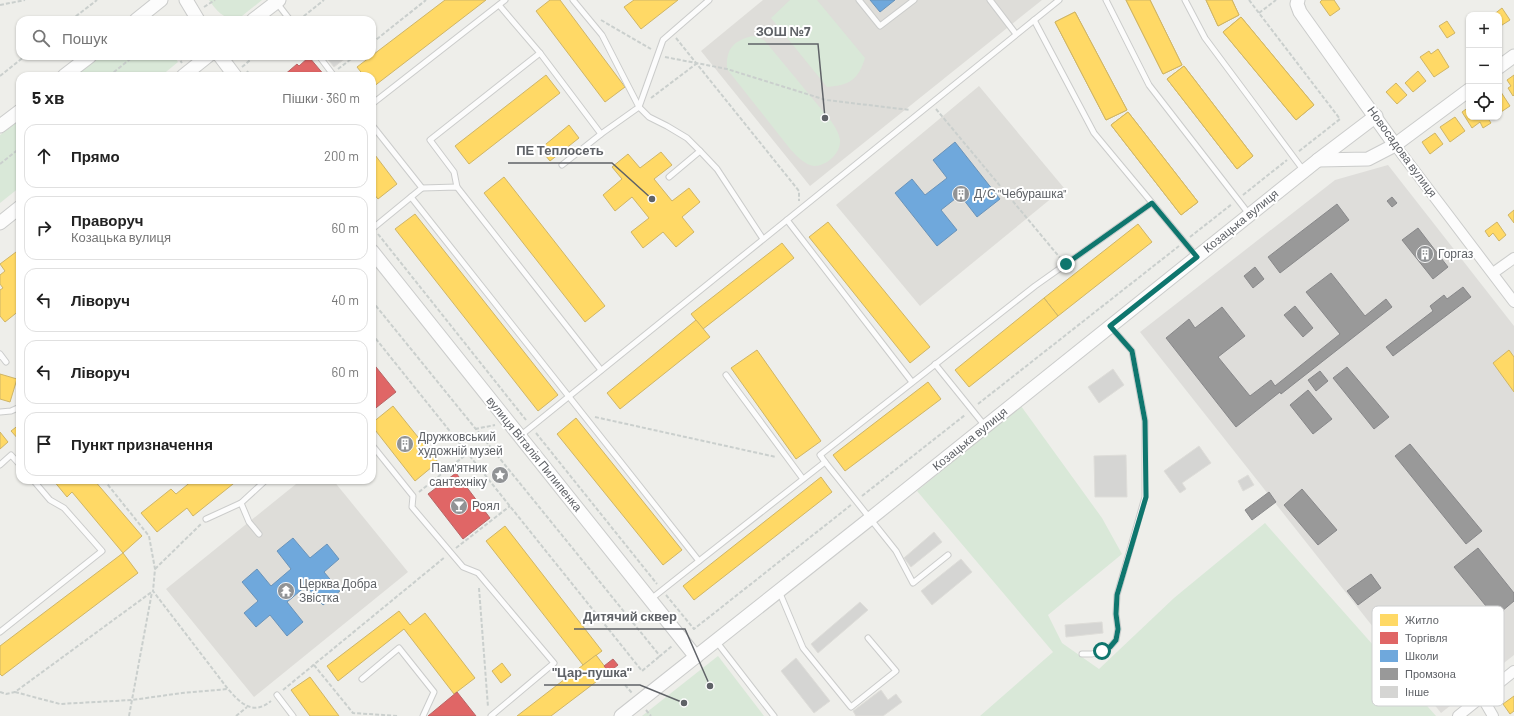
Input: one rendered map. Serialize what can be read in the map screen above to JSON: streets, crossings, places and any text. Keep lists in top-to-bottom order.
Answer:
{
  "streets": {
    "street": ["Новосадова вулиця", "Козацька вулиця", "вулиця Віталія Пилипенка"]
  },
  "crossings": [
    ["Новосадова вулиця", "Козацька вулиця"],
    ["Козацька вулиця", "вулиця Віталія Пилипенка"]
  ],
  "places": {
    "other": [
      "ЗОШ №7",
      "ПЕ Теплосеть",
      "Дитячий сквер",
      "\"Цар-пушка\""
    ],
    "building": ["Д/С \"Чебурашка\"", "Горгаз", "Дружковський художній музей"],
    "place": ["Пам'ятник сантехніку"],
    "bar": ["Роял"],
    "temple": ["Церква Добра Звістка"]
  },
  "legend": [
    "Житло",
    "Торгівля",
    "Школи",
    "Промзона",
    "Інше"
  ],
  "page": {
    "map_buttons": ["+", "−"],
    "search": "Пошук",
    "heading": ["5 хв", "Пішки · 360 m"],
    "list": [
      ["Прямо", "200 m"],
      ["Праворуч", "Козацька вулиця", "60 m"],
      ["Ліворуч", "40 m"],
      ["Ліворуч", "60 m"],
      "Пункт призначення"
    ]
  }
}
